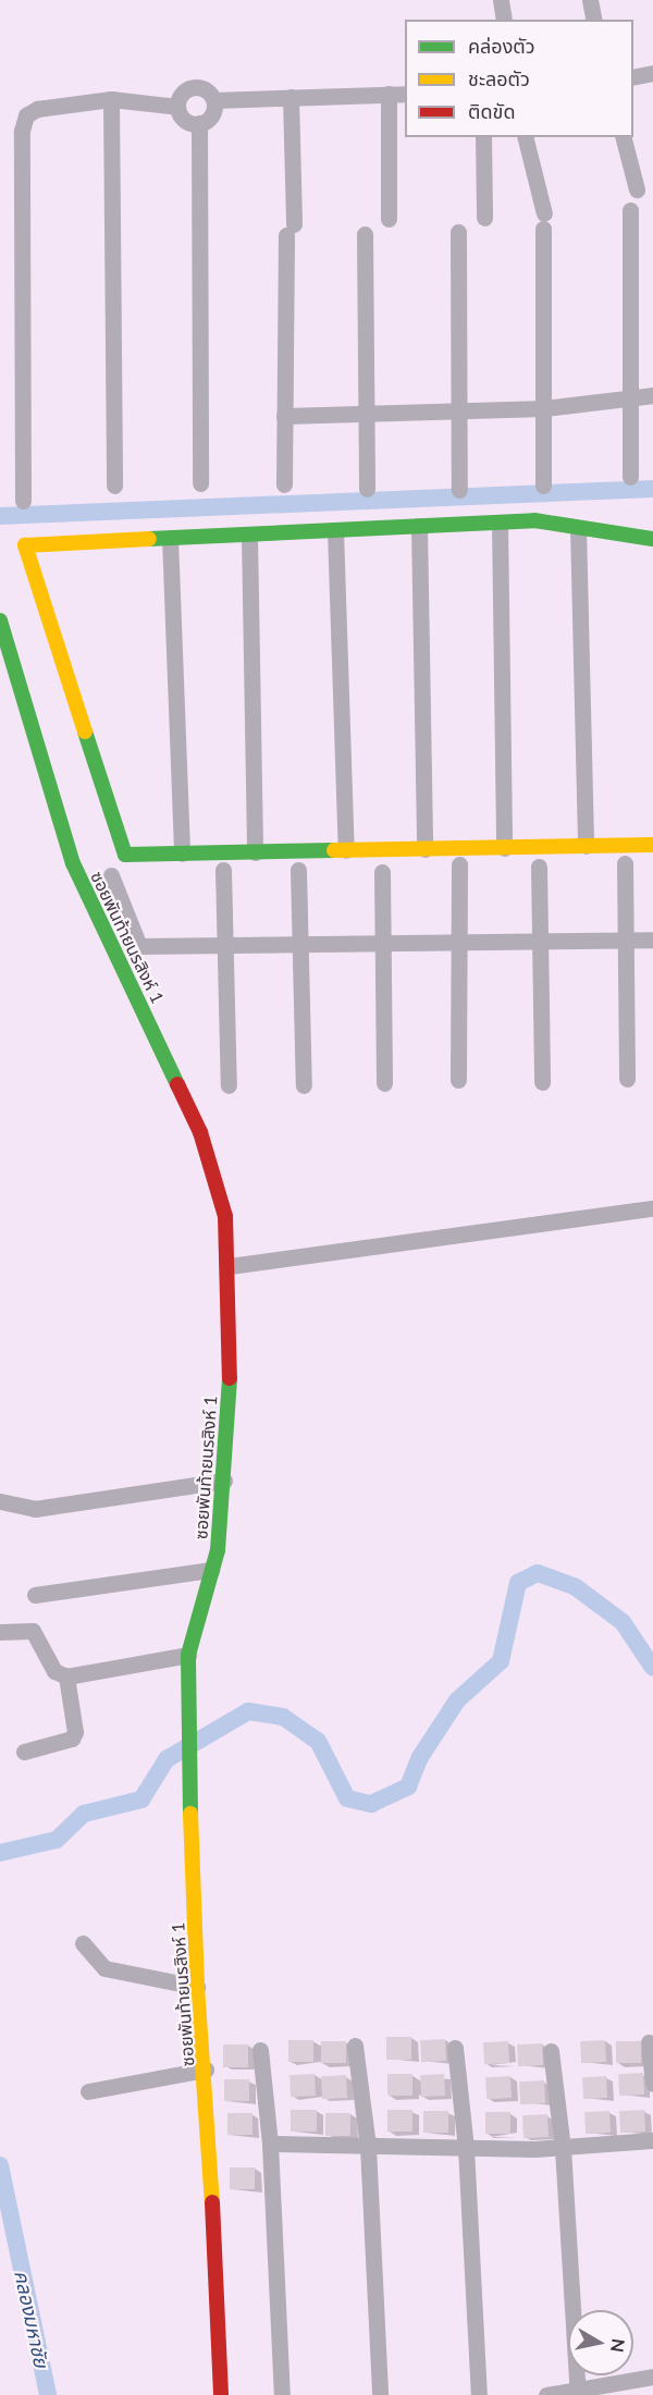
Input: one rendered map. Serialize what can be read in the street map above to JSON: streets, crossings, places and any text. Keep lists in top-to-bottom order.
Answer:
{
  "streets": {
    "street": ["ซอยพันท้ายนรสิงห์ 1"]
  },
  "water": ["คลองมหาชัย"],
  "legend": ["คล่องตัว", "ชะลอตัว", "ติดขัด"],
  "north": "right"
}
